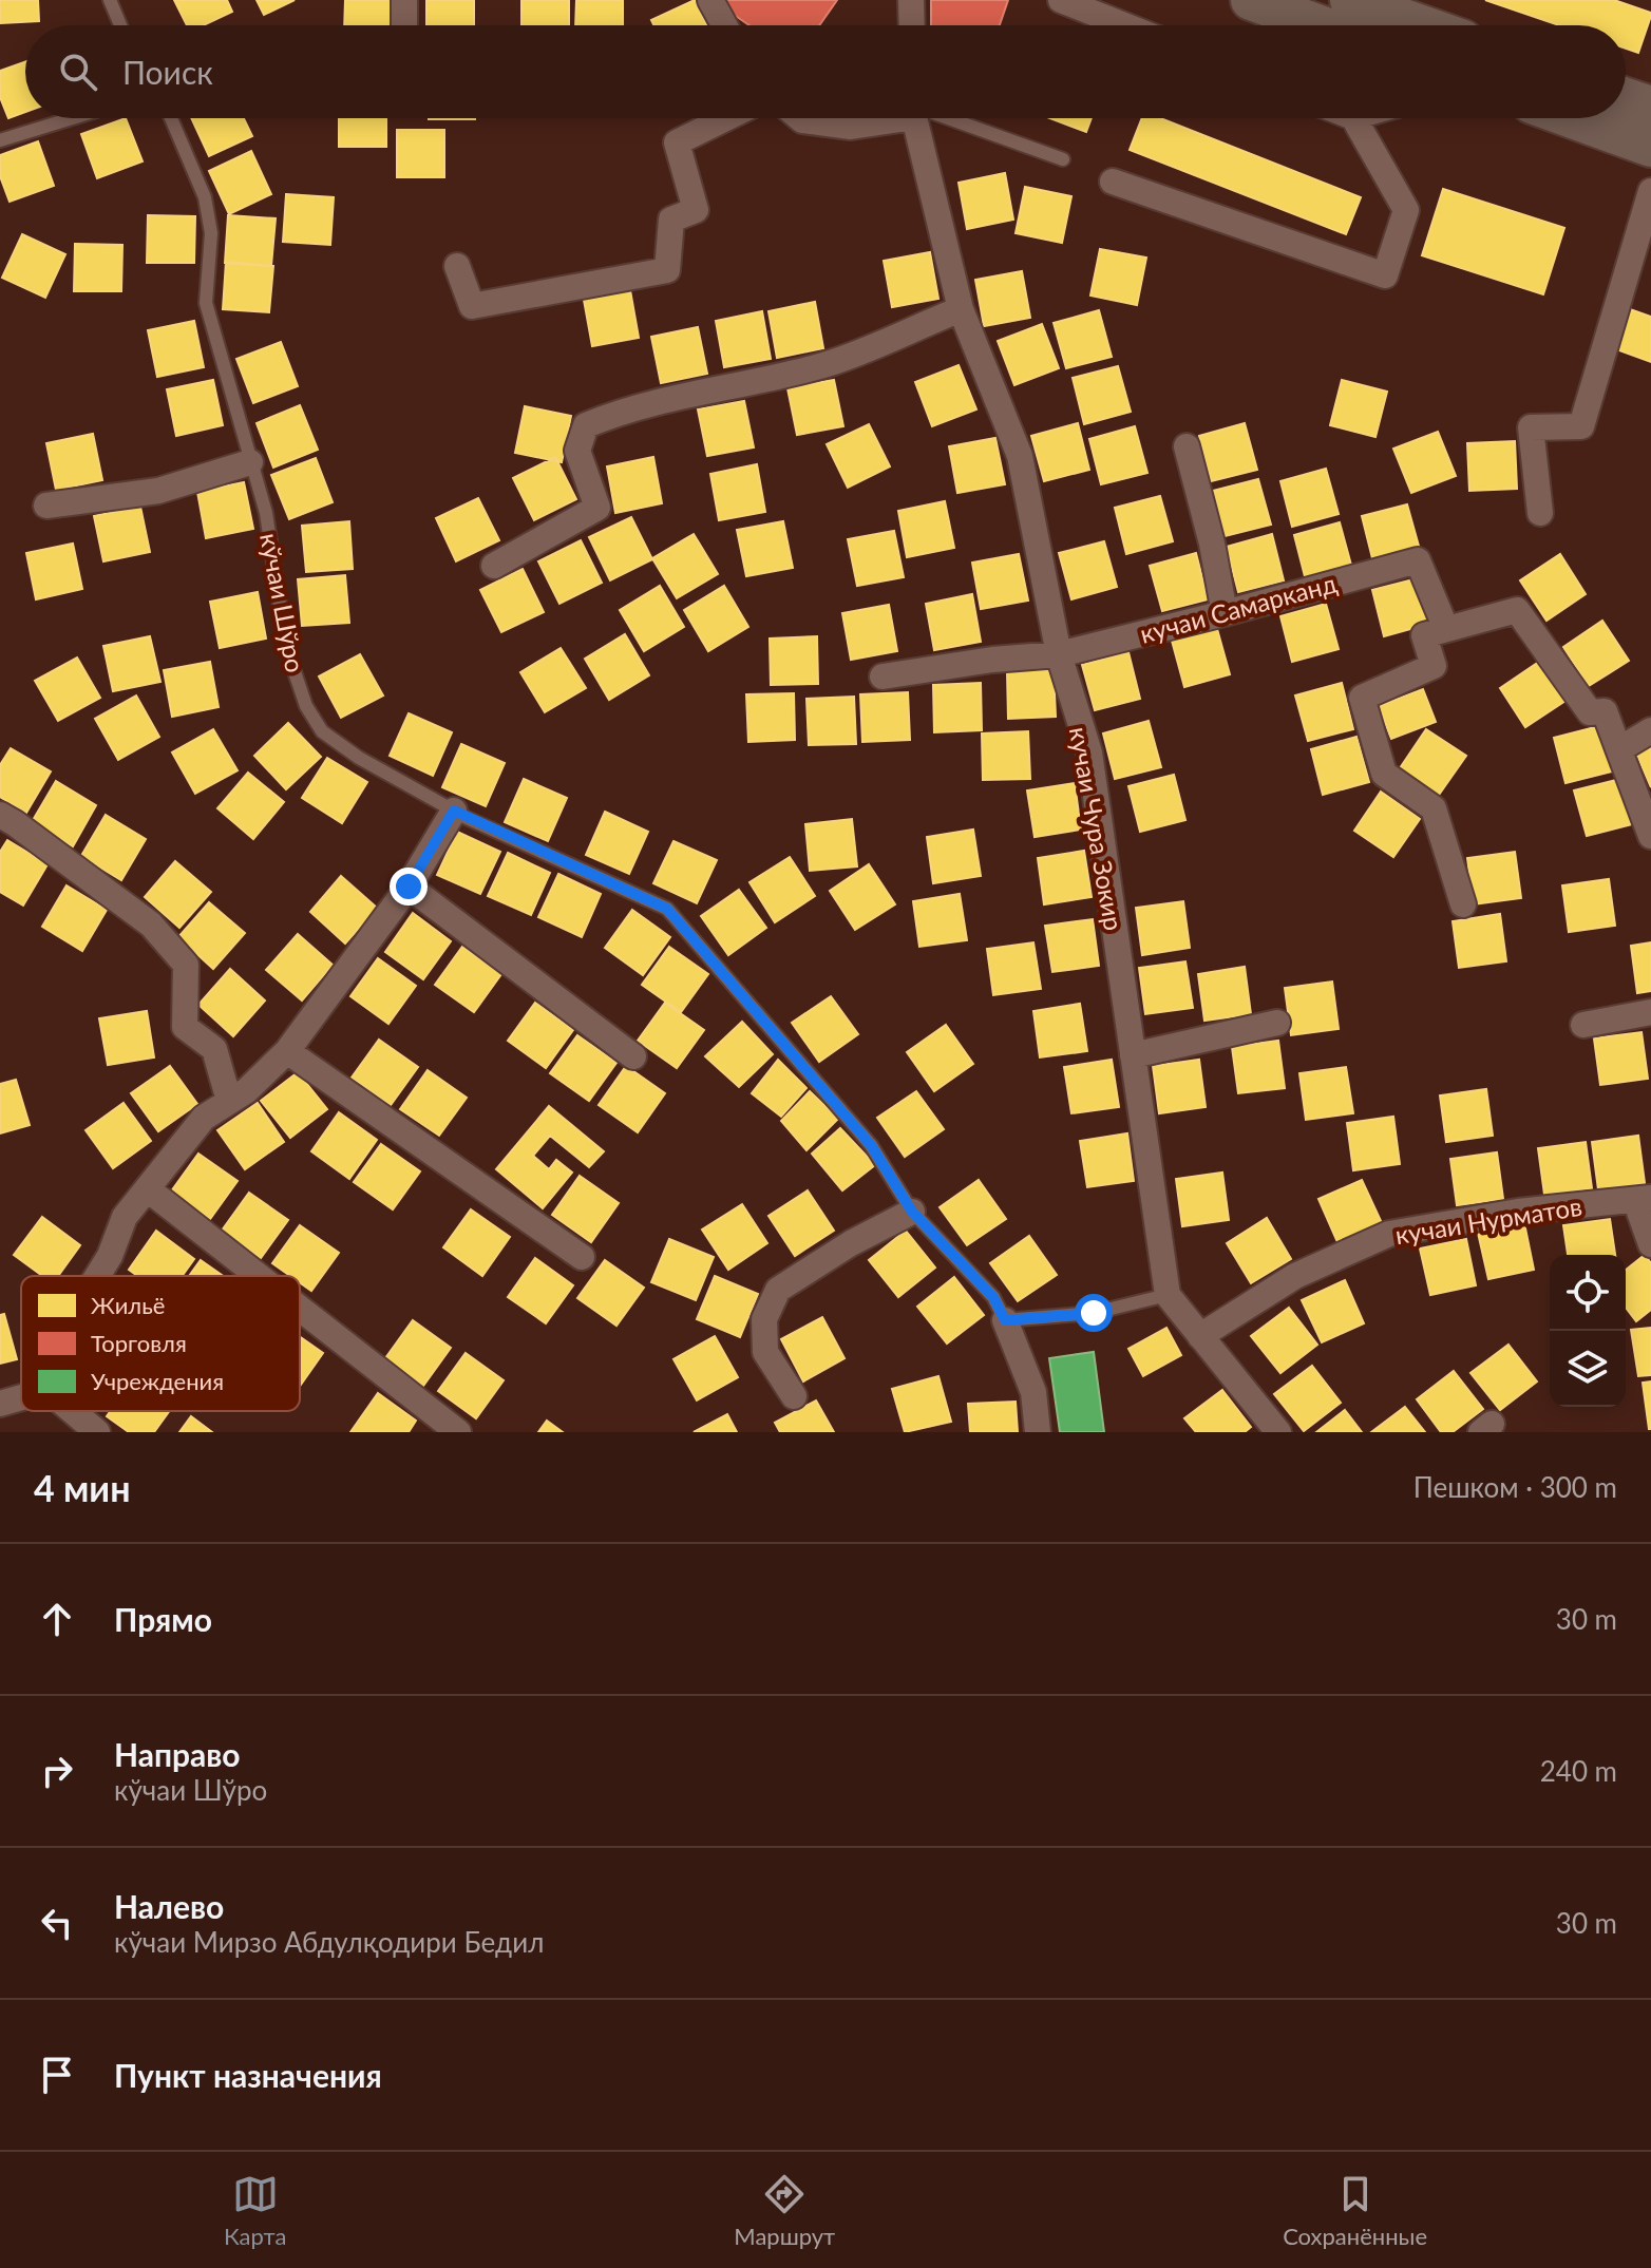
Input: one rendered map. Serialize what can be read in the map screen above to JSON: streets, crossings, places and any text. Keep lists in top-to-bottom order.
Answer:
{
  "streets": {
    "street": [
      "кўчаи Шўро",
      "кучаи Самарканд",
      "кучаи Чура Зокир",
      "кучаи Нурматов"
    ]
  },
  "crossings": [
    ["кучаи Самарканд", "кучаи Чура Зокир"]
  ],
  "legend": ["Жильё", "Торговля", "Учреждения"],
  "page": {
    "search": "Поиск",
    "heading": ["4 мин", "Пешком · 300 m"],
    "list": [
      ["Прямо", "30 m"],
      ["Направо", "кўчаи Шўро", "240 m"],
      ["Налево", "кўчаи Мирзо Абдулқодири Бедил", "30 m"],
      "Пункт назначения"
    ],
    "nav": ["Карта", "Маршрут", "Сохранённые"]
  }
}
